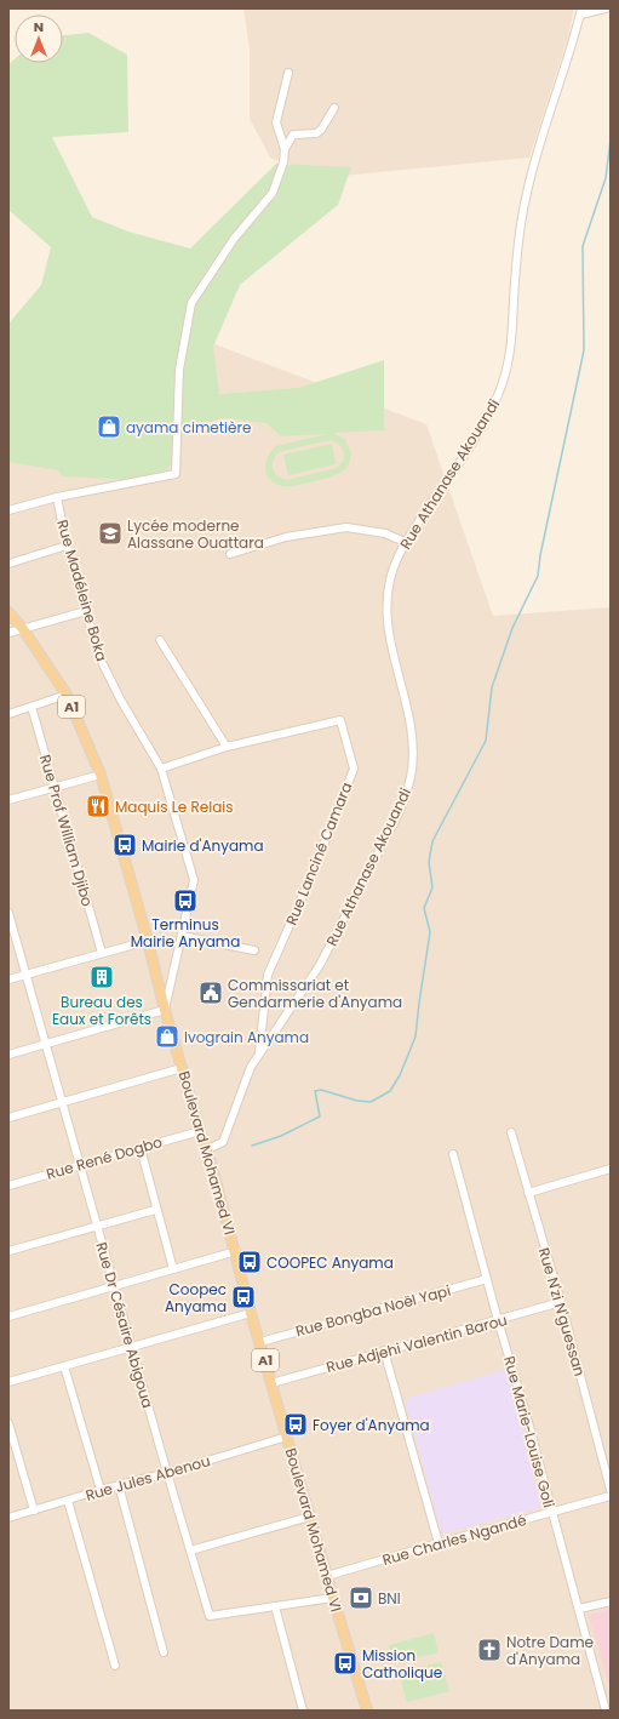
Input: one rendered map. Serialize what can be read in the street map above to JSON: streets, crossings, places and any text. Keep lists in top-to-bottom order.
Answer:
{
  "streets": {
    "main road": ["A1", "Boulevard Mohamed VI"],
    "street": [
      "Rue Athanase Akouandi",
      "Rue Madéleine Boka",
      "Rue Prof William Djibo",
      "Rue Lanciné Camara",
      "Rue René Dogbo",
      "Rue Bongba Noël Yapi",
      "Rue N'zi N'guessan",
      "Rue Dr Césaire Abigoua",
      "Rue Adjehi Valentin Barou",
      "Rue Marie-Louise Goli",
      "Rue Jules Abenou",
      "Rue Charles Ngandé"
    ]
  },
  "crossings": [
    ["Rue Athanase Akouandi", "Rue Lanciné Camara"],
    ["Rue Athanase Akouandi", "Boulevard Mohamed VI"],
    ["Rue Madéleine Boka", "Rue Lanciné Camara"],
    ["Rue Madéleine Boka", "Boulevard Mohamed VI"],
    ["Boulevard Mohamed VI", "Rue René Dogbo"],
    ["Boulevard Mohamed VI", "Rue Bongba Noël Yapi"],
    ["Boulevard Mohamed VI", "Rue Dr Césaire Abigoua"],
    ["Boulevard Mohamed VI", "Rue Adjehi Valentin Barou"],
    ["Boulevard Mohamed VI", "Rue Jules Abenou"],
    ["Boulevard Mohamed VI", "Rue Charles Ngandé"],
    ["Rue René Dogbo", "Rue Dr Césaire Abigoua"],
    ["Rue Bongba Noël Yapi", "Rue Marie-Louise Goli"],
    ["Rue N'zi N'guessan", "Rue Adjehi Valentin Barou"],
    ["Rue Dr Césaire Abigoua", "Rue Jules Abenou"],
    ["Rue Adjehi Valentin Barou", "Rue Marie-Louise Goli"],
    ["Rue Marie-Louise Goli", "Rue Charles Ngandé"]
  ],
  "places": {
    "shop": ["ayama cimetière", "Ivograin Anyama"],
    "school or university": ["Lycée moderne Alassane Ouattara"],
    "restaurant": ["Maquis Le Relais"],
    "bus stop": [
      "Mairie d'Anyama",
      "Terminus Mairie Anyama",
      "COOPEC Anyama",
      "Coopec Anyama",
      "Foyer d'Anyama",
      "Mission Catholique"
    ],
    "building": ["Bureau des Eaux et Forêts"],
    "public building": ["Commissariat et Gendarmerie d'Anyama"],
    "bank": ["BNI"],
    "church": ["Notre Dame d'Anyama"]
  },
  "north": "top"
}
